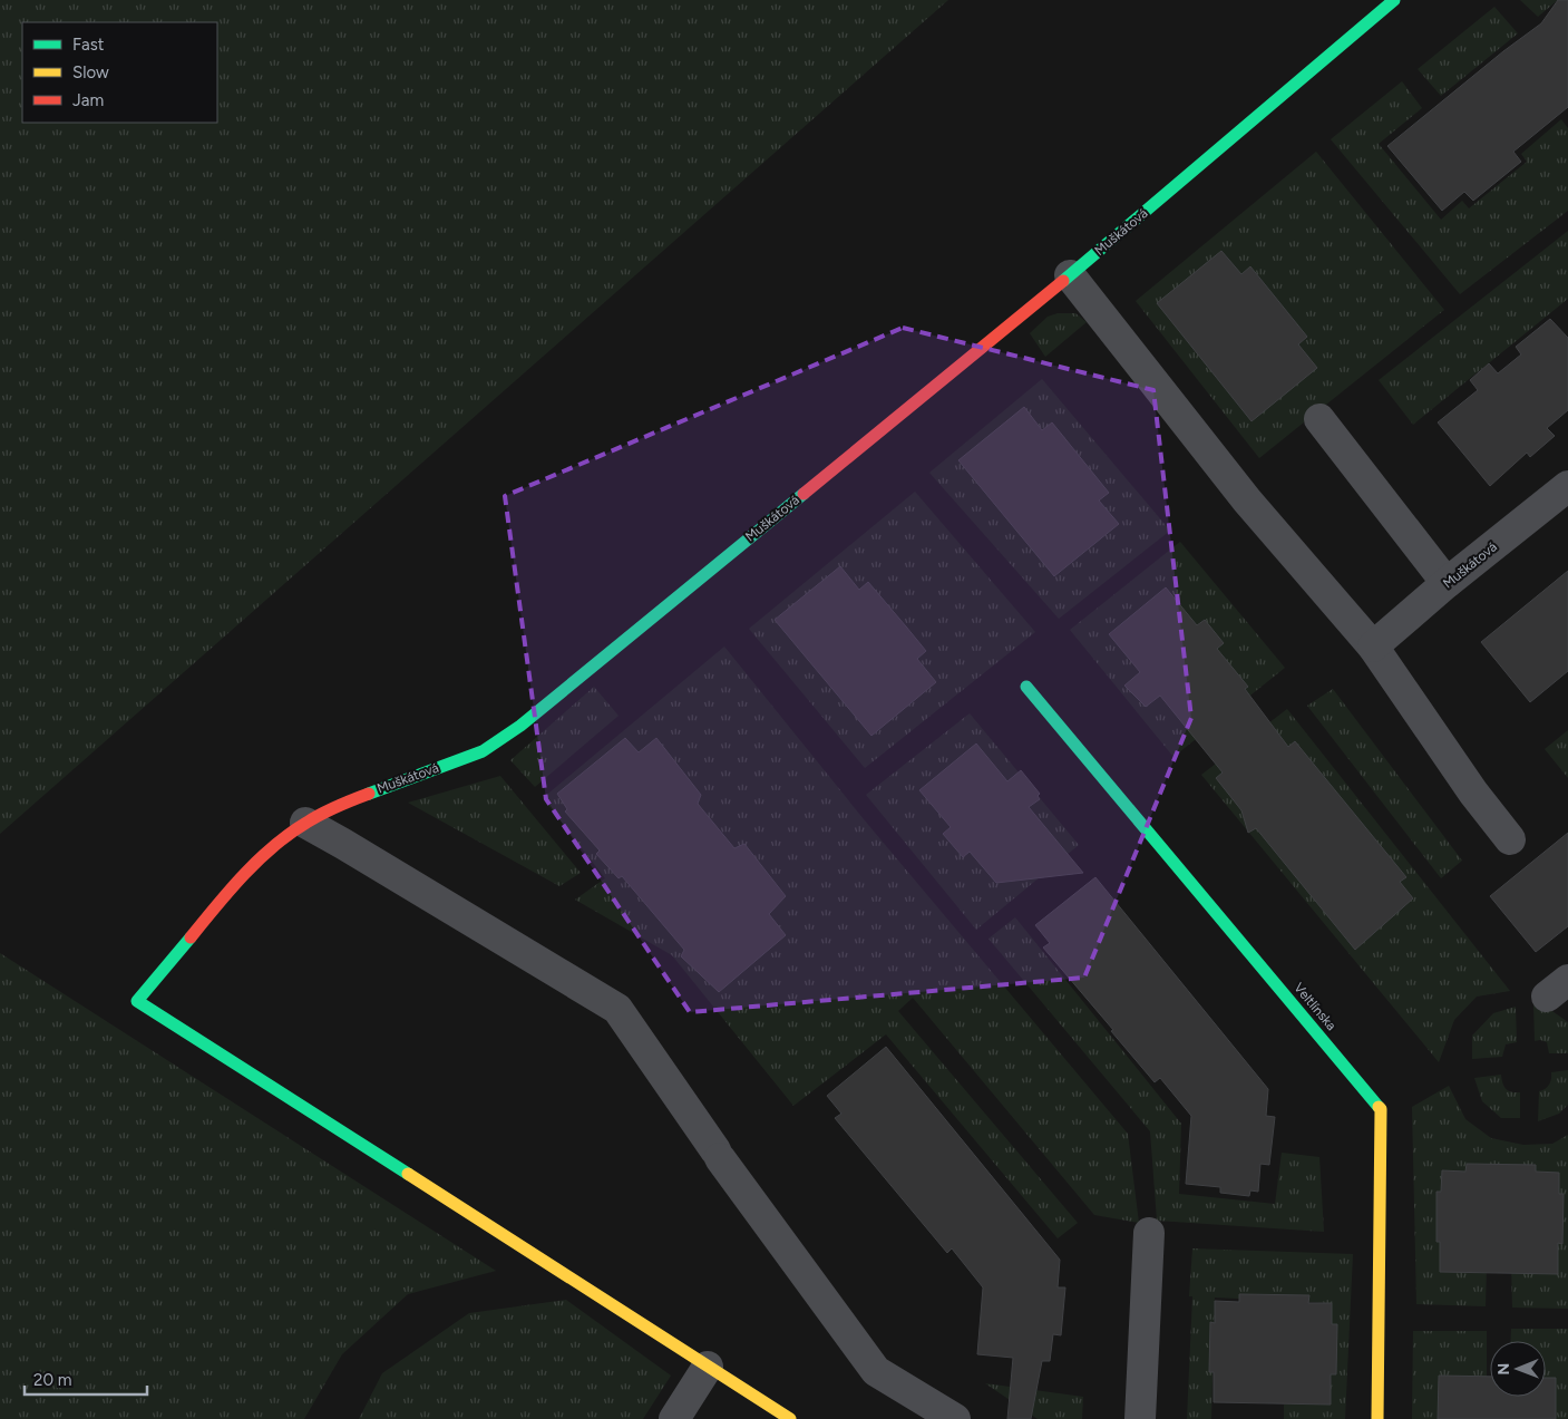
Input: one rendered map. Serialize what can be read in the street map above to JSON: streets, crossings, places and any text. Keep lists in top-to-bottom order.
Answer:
{
  "streets": {
    "street": ["Muškátová", "Veltlínska"]
  },
  "legend": ["Fast", "Slow", "Jam"],
  "scale_bar": "20 m",
  "north": "left"
}
